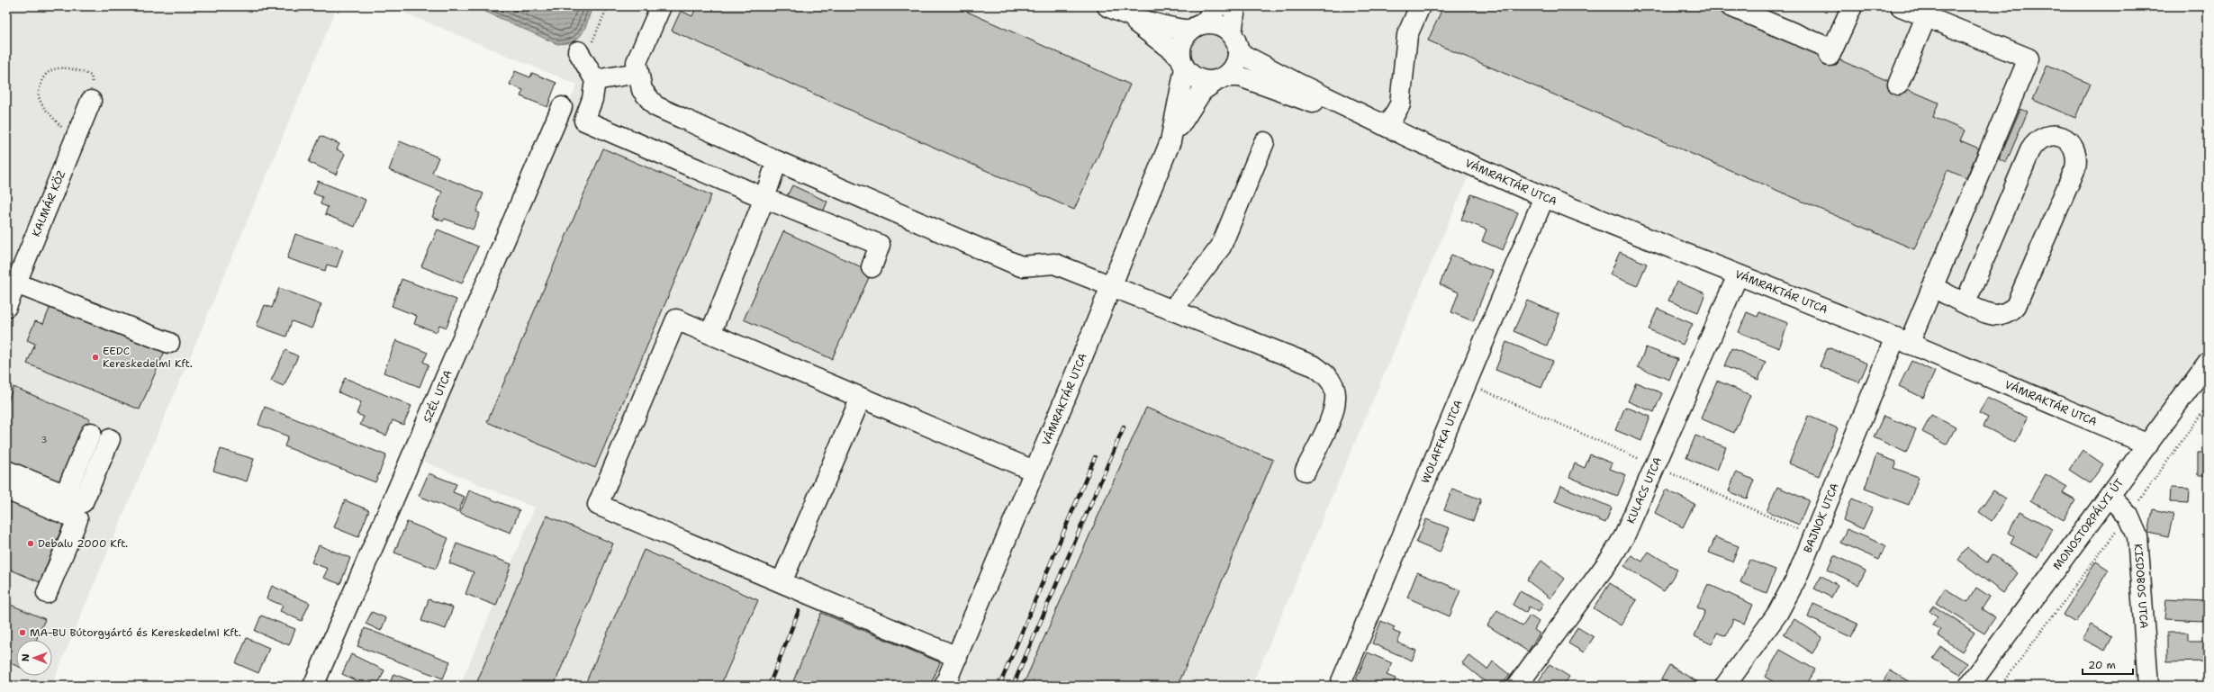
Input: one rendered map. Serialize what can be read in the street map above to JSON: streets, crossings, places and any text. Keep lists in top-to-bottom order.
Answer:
{
  "streets": {
    "street": [
      "VÁMRAKTÁR UTCA",
      "KALMÁR KÖZ",
      "SZÉL UTCA",
      "WOLAFFKA UTCA",
      "KULACS UTCA",
      "BAJNOK UTCA",
      "MONOSTORPÁLYI ÚT",
      "KISDOBOS UTCA"
    ]
  },
  "crossings": [
    ["VÁMRAKTÁR UTCA", "WOLAFFKA UTCA"],
    ["VÁMRAKTÁR UTCA", "KULACS UTCA"],
    ["VÁMRAKTÁR UTCA", "BAJNOK UTCA"],
    ["VÁMRAKTÁR UTCA", "MONOSTORPÁLYI ÚT"],
    ["MONOSTORPÁLYI ÚT", "KISDOBOS UTCA"]
  ],
  "places": ["EEDC Kereskedelmi Kft.", "Debalu 2000 Kft.", "MA-BU Bútorgyártó és Kereskedelmi Kft."],
  "house_numbers": ["3"],
  "scale_bar": "20 m",
  "north": "left"
}
